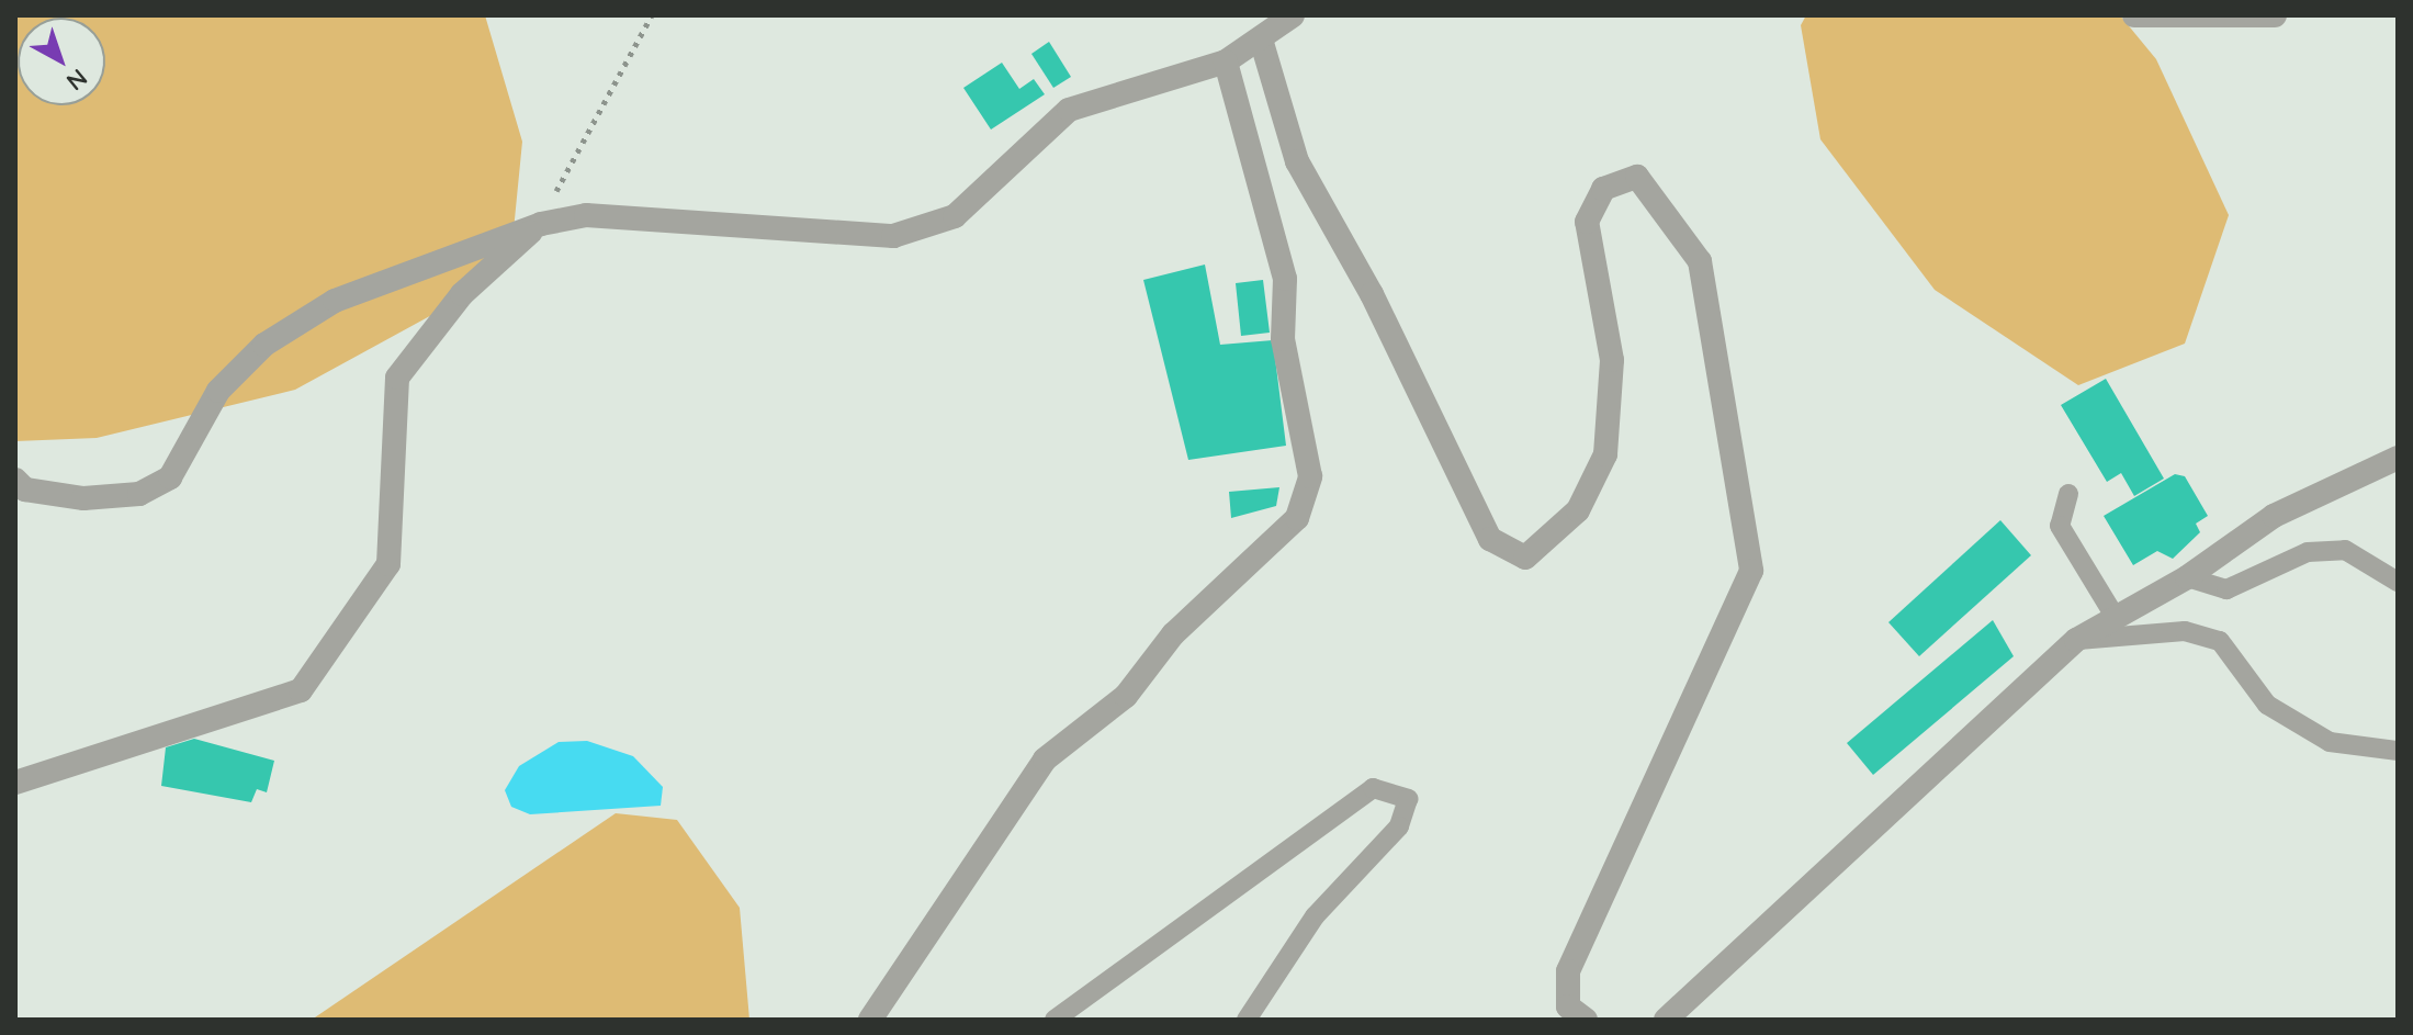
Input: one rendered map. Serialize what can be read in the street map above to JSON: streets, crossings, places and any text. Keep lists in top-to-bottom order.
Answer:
{
  "north": "bottom right"
}
